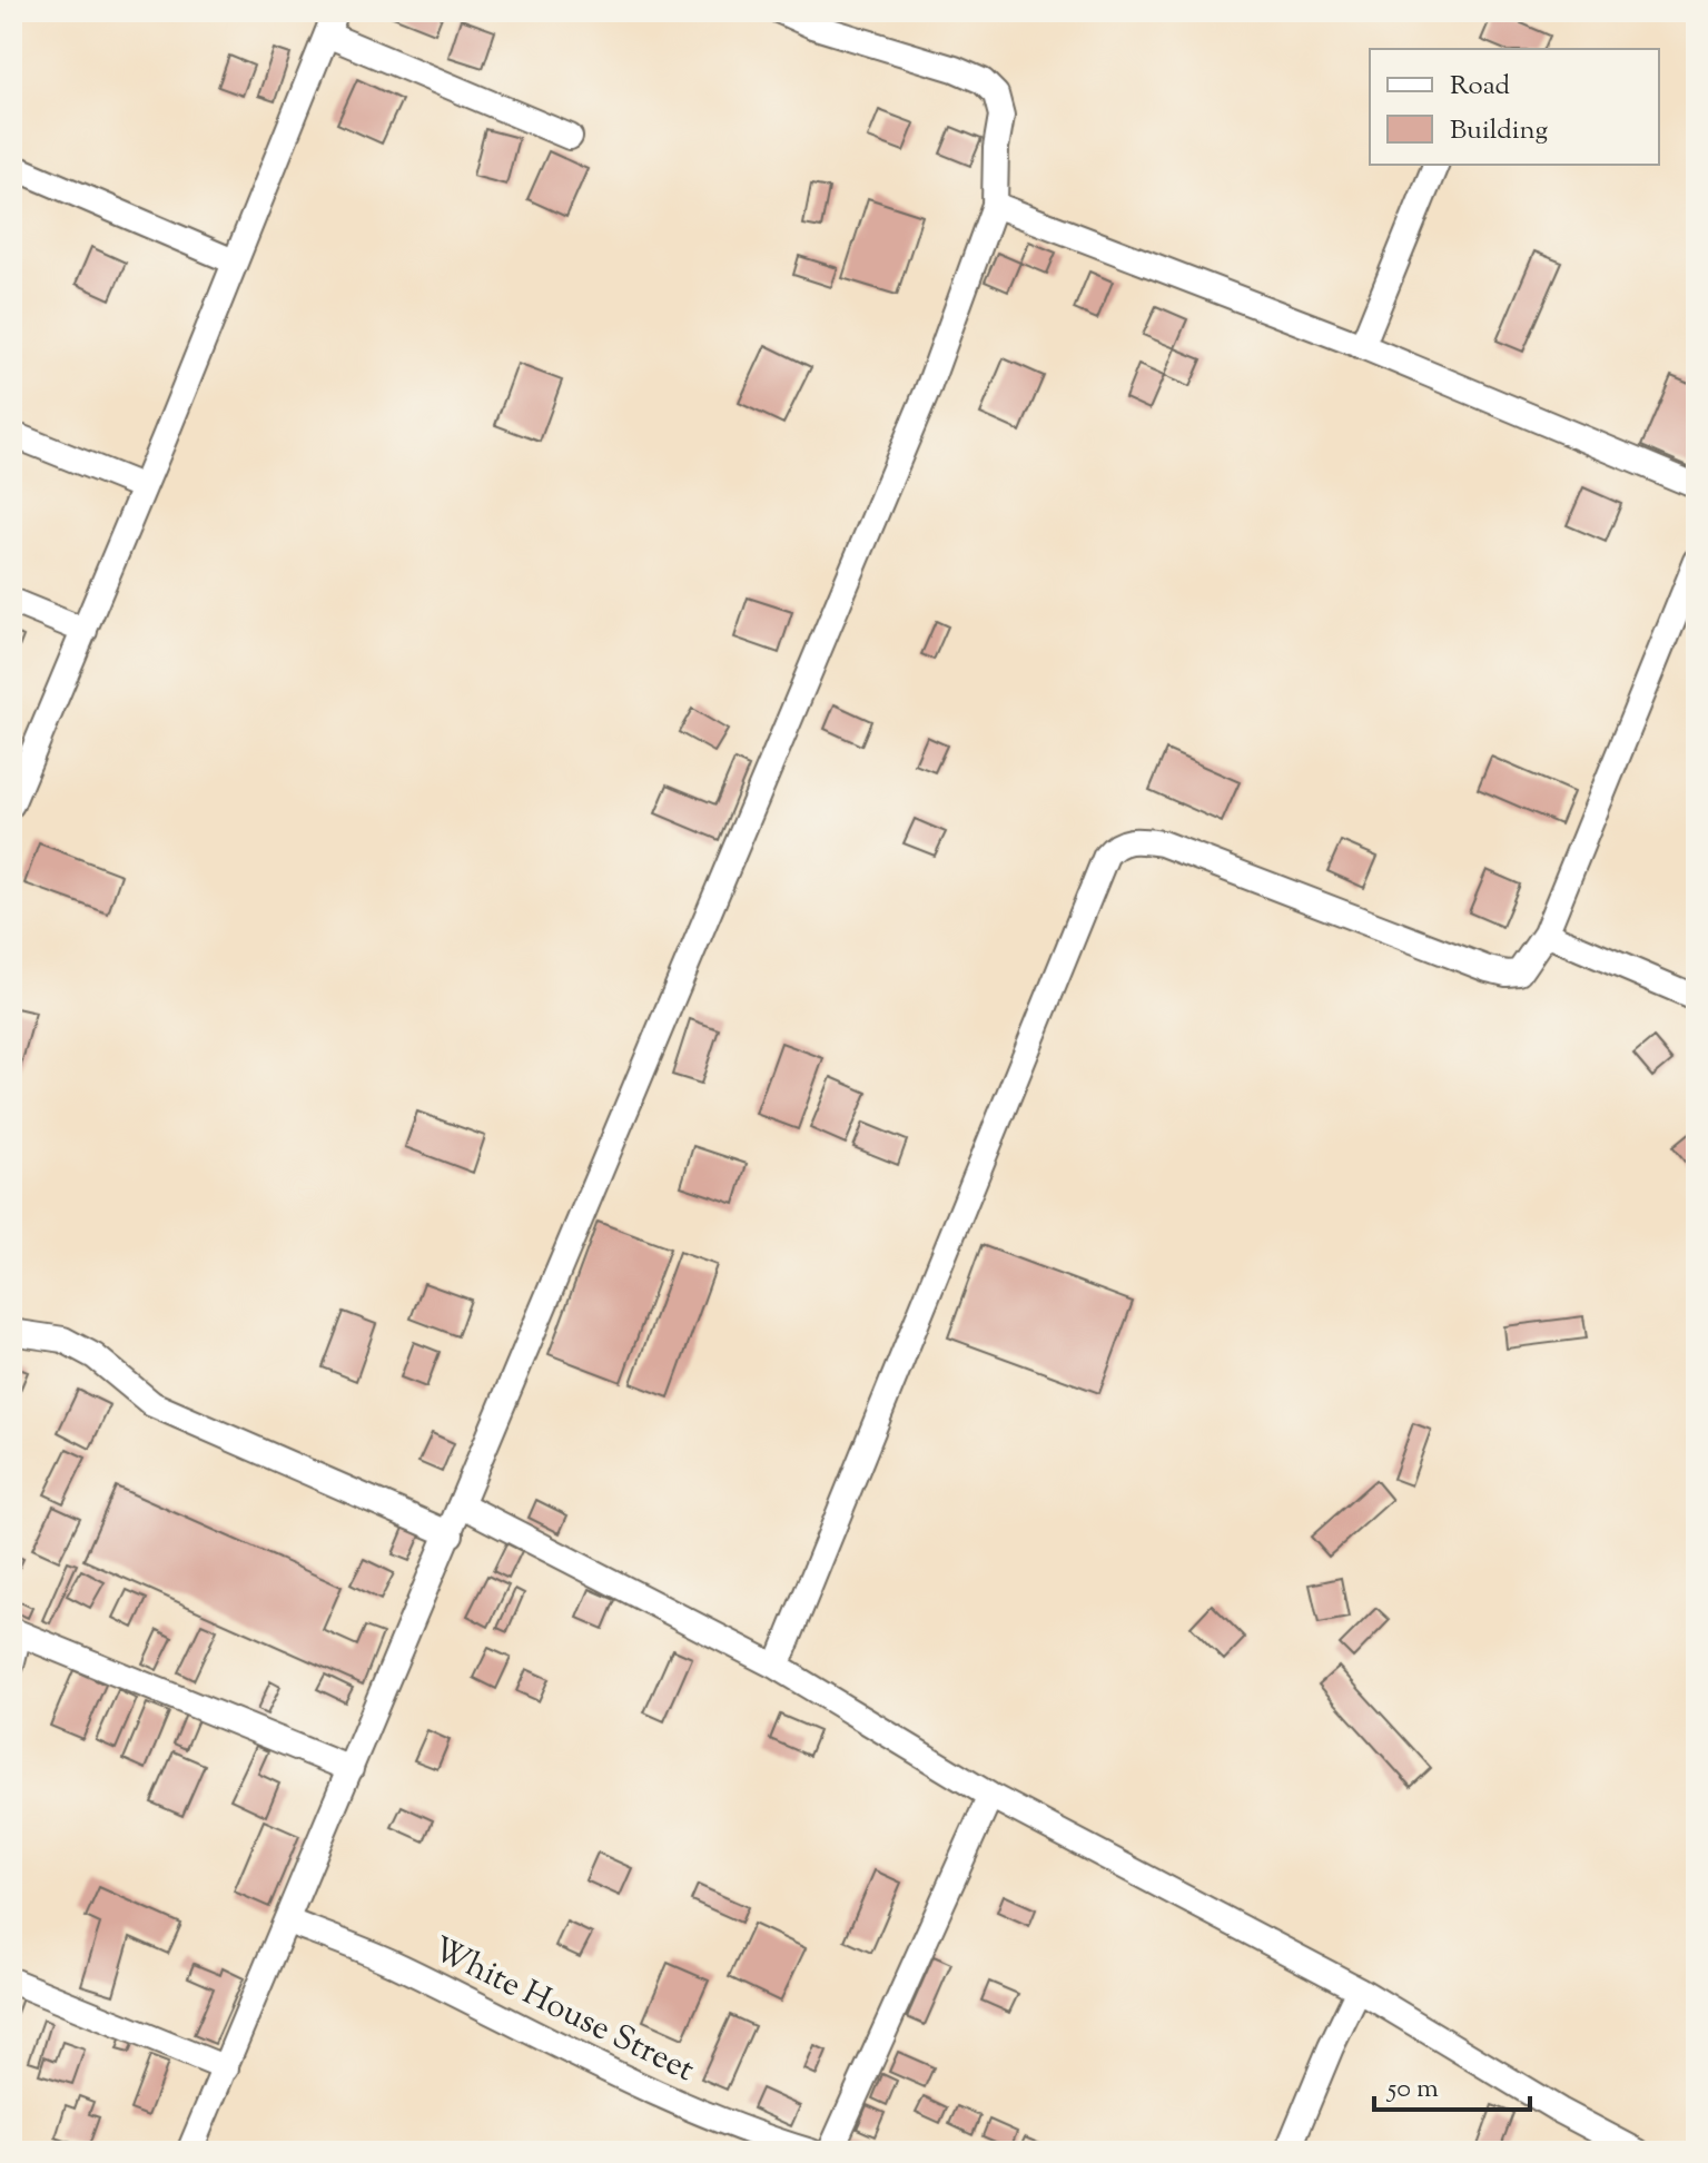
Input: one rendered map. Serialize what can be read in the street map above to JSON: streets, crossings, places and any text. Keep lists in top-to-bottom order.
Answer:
{
  "streets": {
    "street": ["White House Street"]
  },
  "legend": ["Road", "Building"],
  "scale_bar": "50 m"
}
